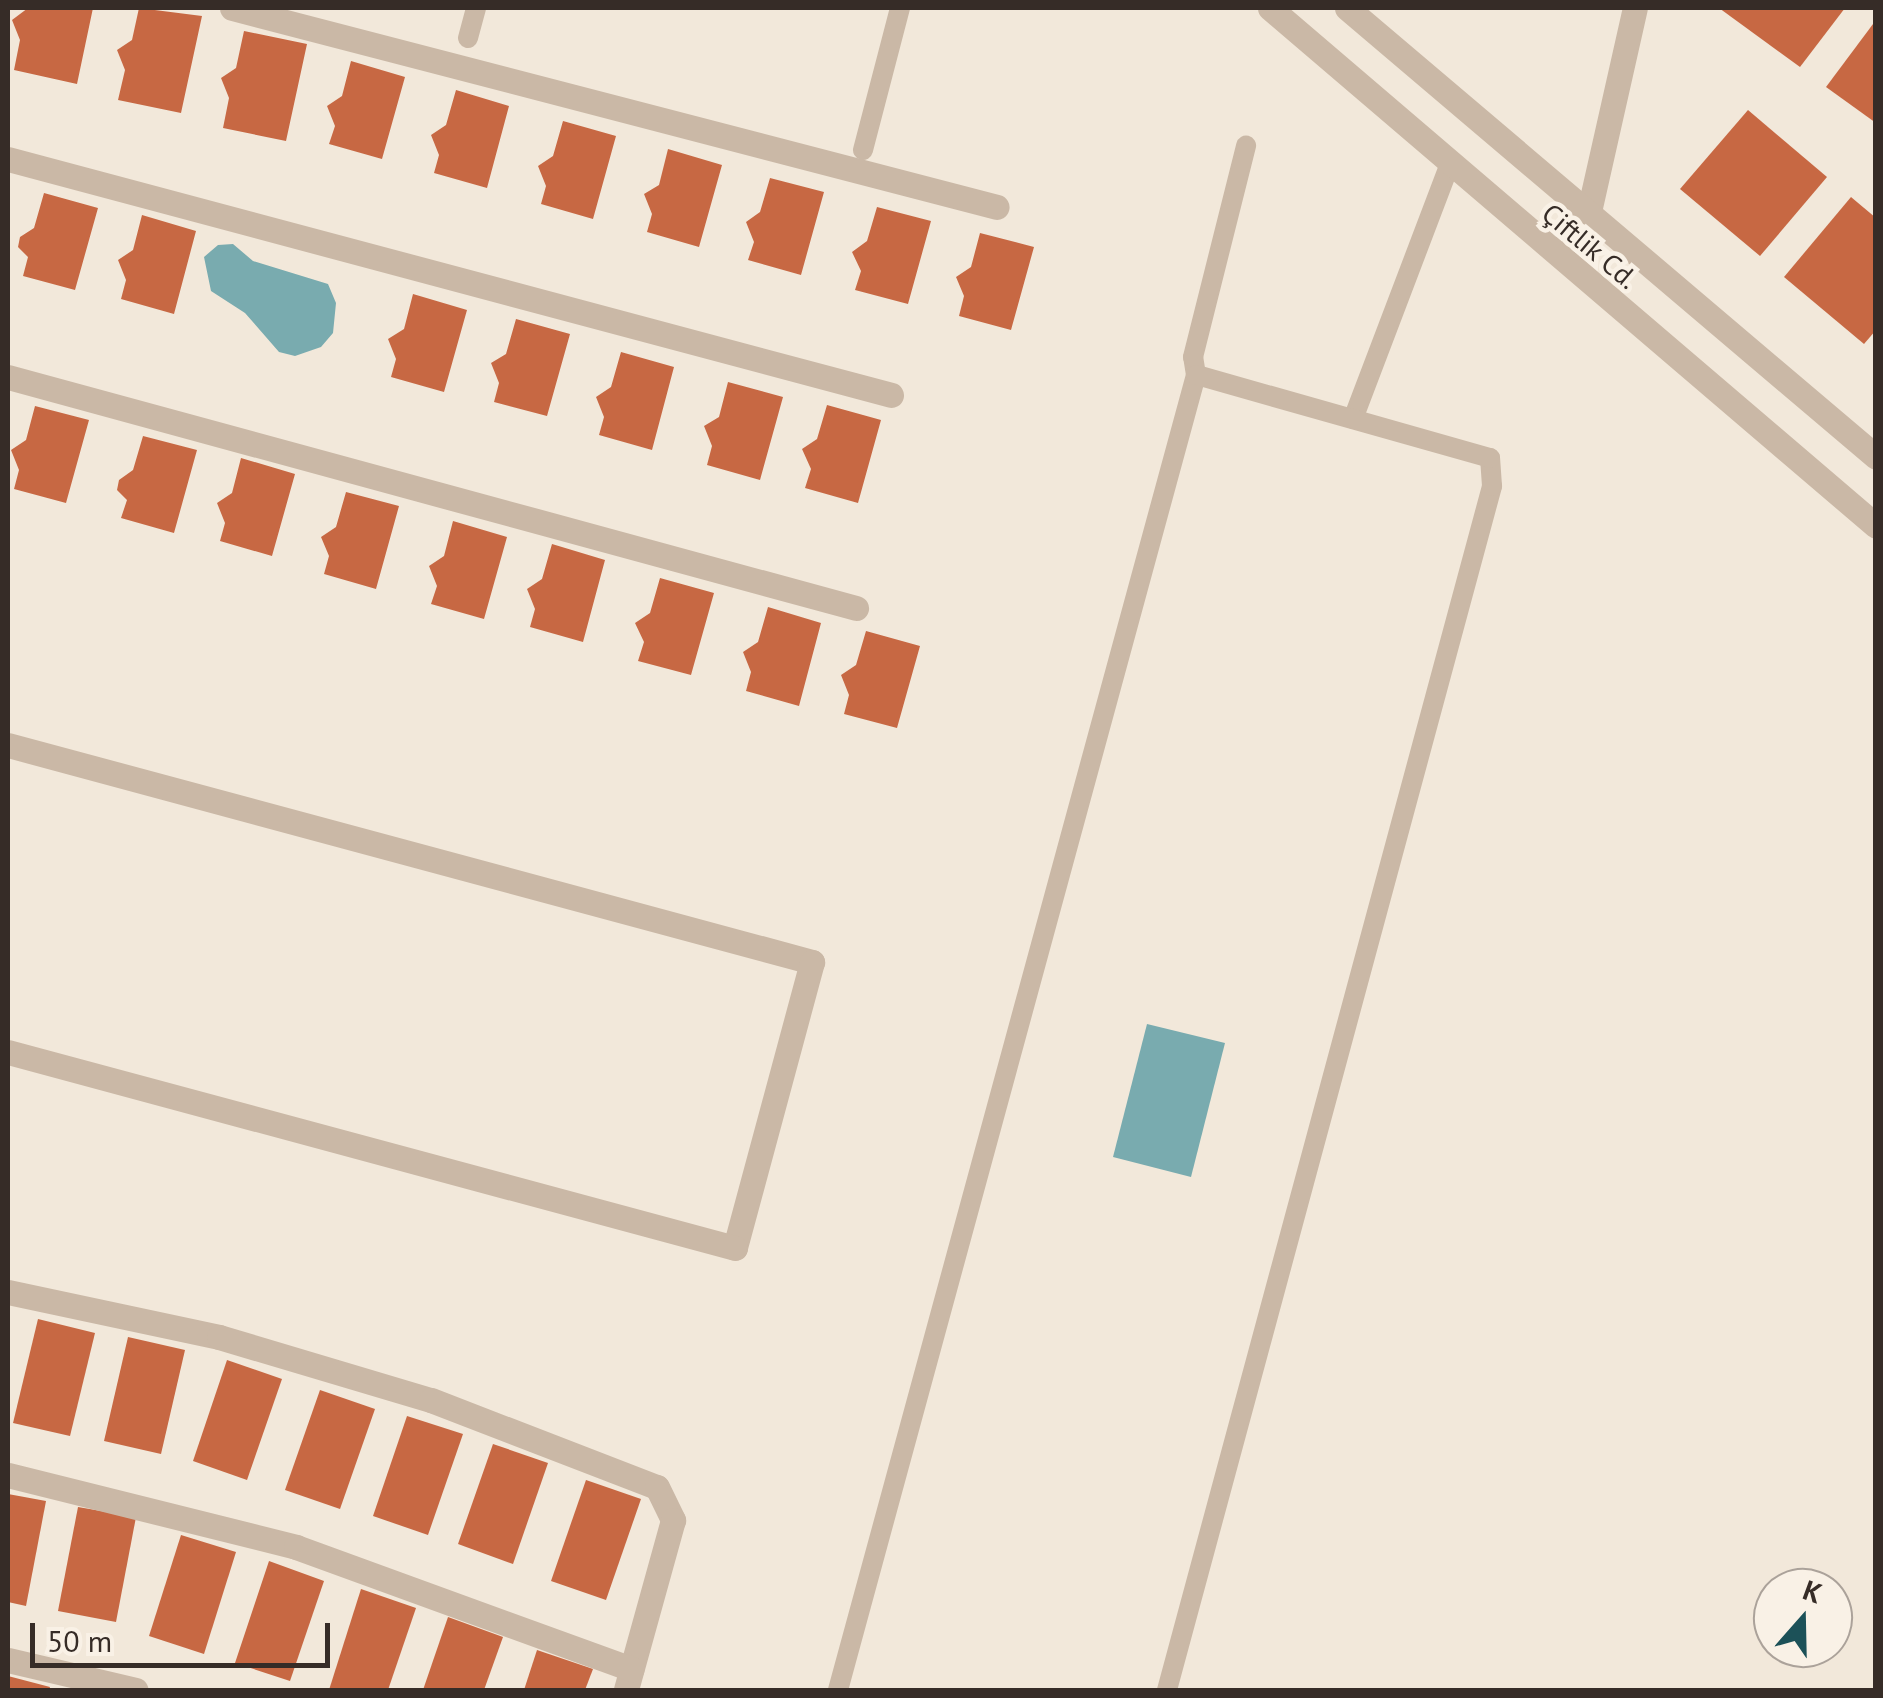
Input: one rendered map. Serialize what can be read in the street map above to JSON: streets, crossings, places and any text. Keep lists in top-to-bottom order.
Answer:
{
  "streets": {
    "street": ["Çiftlik Cd."]
  },
  "scale_bar": "50 m",
  "north": "top"
}
